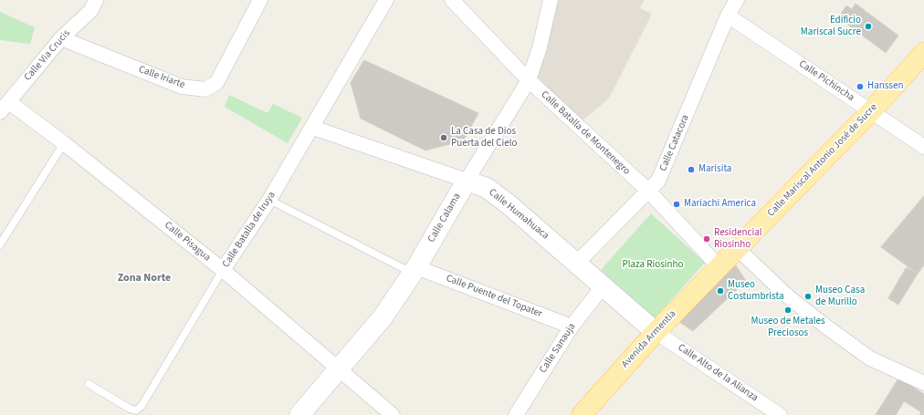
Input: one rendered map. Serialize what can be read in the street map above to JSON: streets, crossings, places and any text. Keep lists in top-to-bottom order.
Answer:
{
  "streets": {
    "main road": [
      "Calle Mariscal Antonio José de Sucre",
      "Calle Humahuaca",
      "Calle Calama",
      "Avenida Armentia"
    ],
    "street": [
      "Calle Via Crucis",
      "Calle Iriarte",
      "Calle Pichincha",
      "Calle Batalla de Montenegro",
      "Calle Catacora",
      "Calle Batalla de Iruya",
      "Calle Pisagua",
      "Calle Puente del Topater",
      "Calle Sanauja",
      "Calle Alto de la Alianza"
    ]
  },
  "crossings": [
    ["Calle Via Crucis", "Calle Iriarte"],
    ["Calle Via Crucis", "Calle Pisagua"],
    ["Calle Pichincha", "Calle Catacora"],
    ["Calle Pichincha", "Calle Mariscal Antonio José de Sucre"],
    ["Calle Batalla de Montenegro", "Calle Catacora"],
    ["Calle Batalla de Montenegro", "Calle Mariscal Antonio José de Sucre"],
    ["Calle Batalla de Montenegro", "Calle Calama"],
    ["Calle Batalla de Montenegro", "Avenida Armentia"],
    ["Calle Catacora", "Calle Humahuaca"],
    ["Calle Mariscal Antonio José de Sucre", "Avenida Armentia"],
    ["Calle Humahuaca", "Calle Calama"],
    ["Calle Humahuaca", "Calle Batalla de Iruya"],
    ["Calle Humahuaca", "Avenida Armentia"],
    ["Calle Humahuaca", "Calle Sanauja"],
    ["Calle Humahuaca", "Calle Alto de la Alianza"],
    ["Calle Calama", "Calle Pisagua"],
    ["Calle Calama", "Calle Puente del Topater"],
    ["Calle Batalla de Iruya", "Calle Pisagua"],
    ["Calle Batalla de Iruya", "Calle Puente del Topater"],
    ["Calle Puente del Topater", "Calle Sanauja"],
    ["Avenida Armentia", "Calle Alto de la Alianza"]
  ],
  "districts": ["Zona Norte"],
  "parks": ["Plaza Riosinho"],
  "places": [
    "Edificio Mariscal Sucre",
    "Hanssen",
    "La Casa de Dios Puerta del Cielo",
    "Marisita",
    "Mariachi America",
    "Residencial Riosinho",
    "Museo Costumbrista",
    "Museo Casa de Murillo",
    "Museo de Metales Preciosos"
  ]
}
